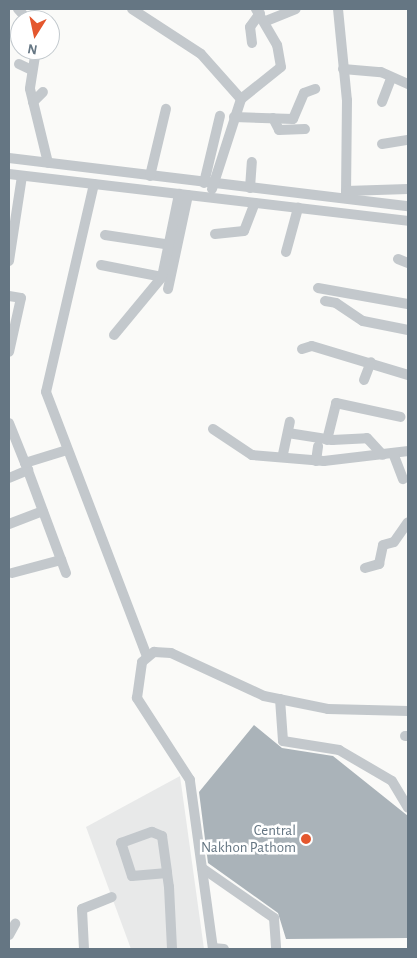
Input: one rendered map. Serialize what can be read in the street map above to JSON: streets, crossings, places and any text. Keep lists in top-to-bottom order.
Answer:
{
  "places": ["Central Nakhon Pathom"],
  "north": "bottom"
}
